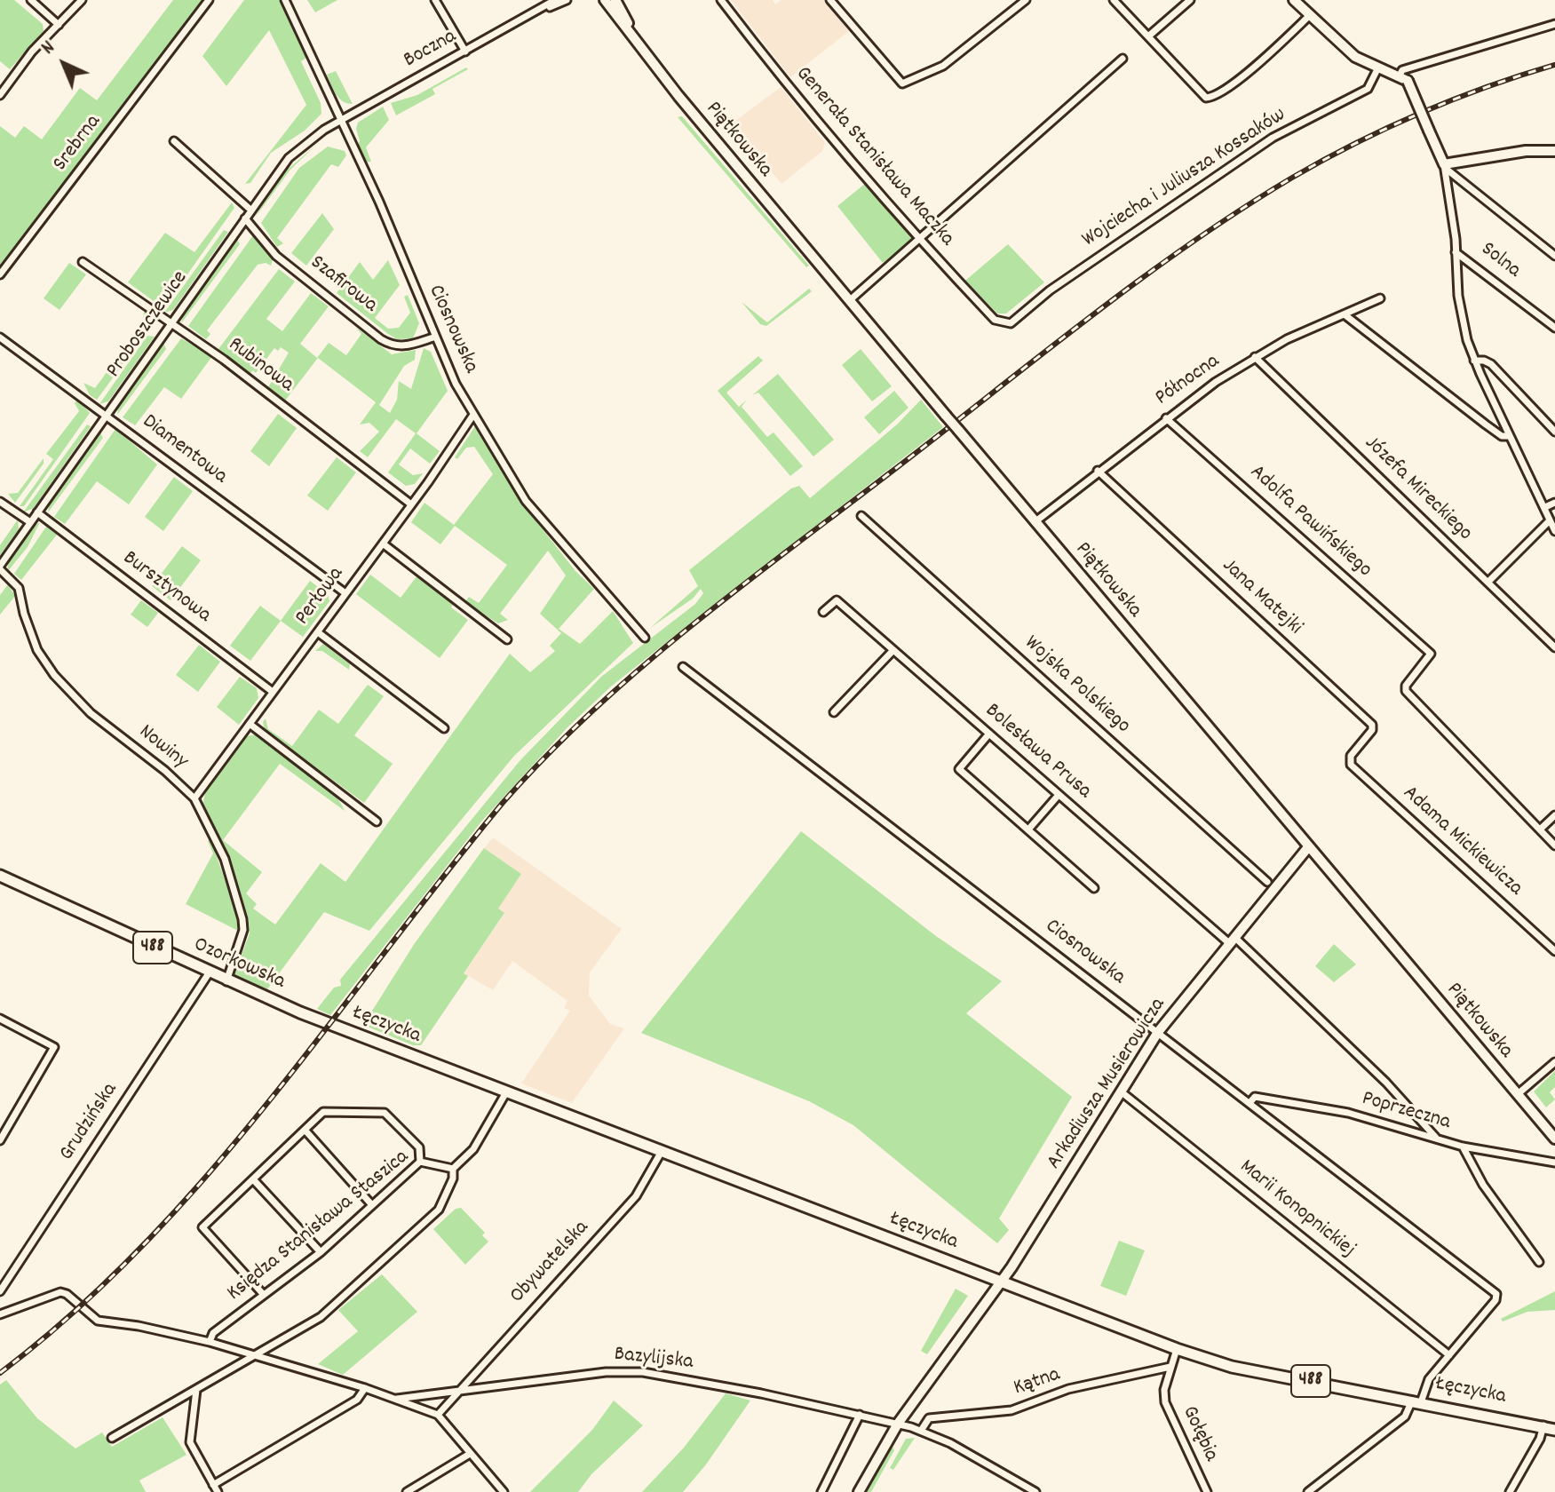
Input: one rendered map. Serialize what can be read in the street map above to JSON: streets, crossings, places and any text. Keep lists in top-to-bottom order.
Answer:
{
  "streets": {
    "main road": [
      "Piątkowska",
      "488",
      "Ozorkowska",
      "Łęczycka",
      "Arkadiusza Musierowicza"
    ],
    "street": [
      "Boczna",
      "Srebrna",
      "Generała Stanisława Maczka",
      "Wojciecha i Juliusza Kossaków",
      "Solna",
      "Szafirowa",
      "Proboszczewice",
      "Ciosnowska",
      "Rubinowa",
      "Północna",
      "Diamentowa",
      "Józefa Mireckiego",
      "Adolfa Pawińskiego",
      "Bursztynowa",
      "Perłowa",
      "Jana Matejki",
      "Wojska Polskiego",
      "Nowiny",
      "Bolesława Prusa",
      "Adama Mickiewicza",
      "Poprzeczna",
      "Grudzińska",
      "Marii Konopnickiej",
      "Księdza Stanisława Staszica",
      "Obywatelska",
      "Bazylijska",
      "Kątna",
      "Gołębia"
    ]
  },
  "crossings": [
    ["Boczna", "Proboszczewice"],
    ["Boczna", "Ciosnowska"],
    ["Piątkowska", "Północna"],
    ["Piątkowska", "Arkadiusza Musierowicza"],
    ["Generała Stanisława Maczka", "Wojciecha i Juliusza Kossaków"],
    ["Szafirowa", "Proboszczewice"],
    ["Szafirowa", "Ciosnowska"],
    ["Proboszczewice", "Ciosnowska"],
    ["Proboszczewice", "Rubinowa"],
    ["Proboszczewice", "Diamentowa"],
    ["Proboszczewice", "Bursztynowa"],
    ["Proboszczewice", "Nowiny"],
    ["Ciosnowska", "Perłowa"],
    ["Ciosnowska", "Arkadiusza Musierowicza"],
    ["Ciosnowska", "Poprzeczna"],
    ["Ciosnowska", "Marii Konopnickiej"],
    ["Rubinowa", "Perłowa"],
    ["Północna", "Józefa Mireckiego"],
    ["Północna", "Adolfa Pawińskiego"],
    ["Północna", "Jana Matejki"],
    ["Diamentowa", "Perłowa"],
    ["Bursztynowa", "Perłowa"],
    ["Perłowa", "Nowiny"],
    ["Jana Matejki", "Adama Mickiewicza"],
    ["Nowiny", "Ozorkowska"],
    ["Bolesława Prusa", "Arkadiusza Musierowicza"],
    ["Bolesława Prusa", "Poprzeczna"],
    ["Ozorkowska", "Łęczycka"],
    ["Ozorkowska", "Grudzińska"],
    ["Łęczycka", "Arkadiusza Musierowicza"],
    ["Łęczycka", "Obywatelska"],
    ["Łęczycka", "Gołębia"],
    ["Arkadiusza Musierowicza", "Marii Konopnickiej"],
    ["Arkadiusza Musierowicza", "Bazylijska"],
    ["Księdza Stanisława Staszica", "Bazylijska"],
    ["Obywatelska", "Bazylijska"],
    ["Bazylijska", "Kątna"],
    ["Kątna", "Gołębia"]
  ],
  "north": "top left"
}
